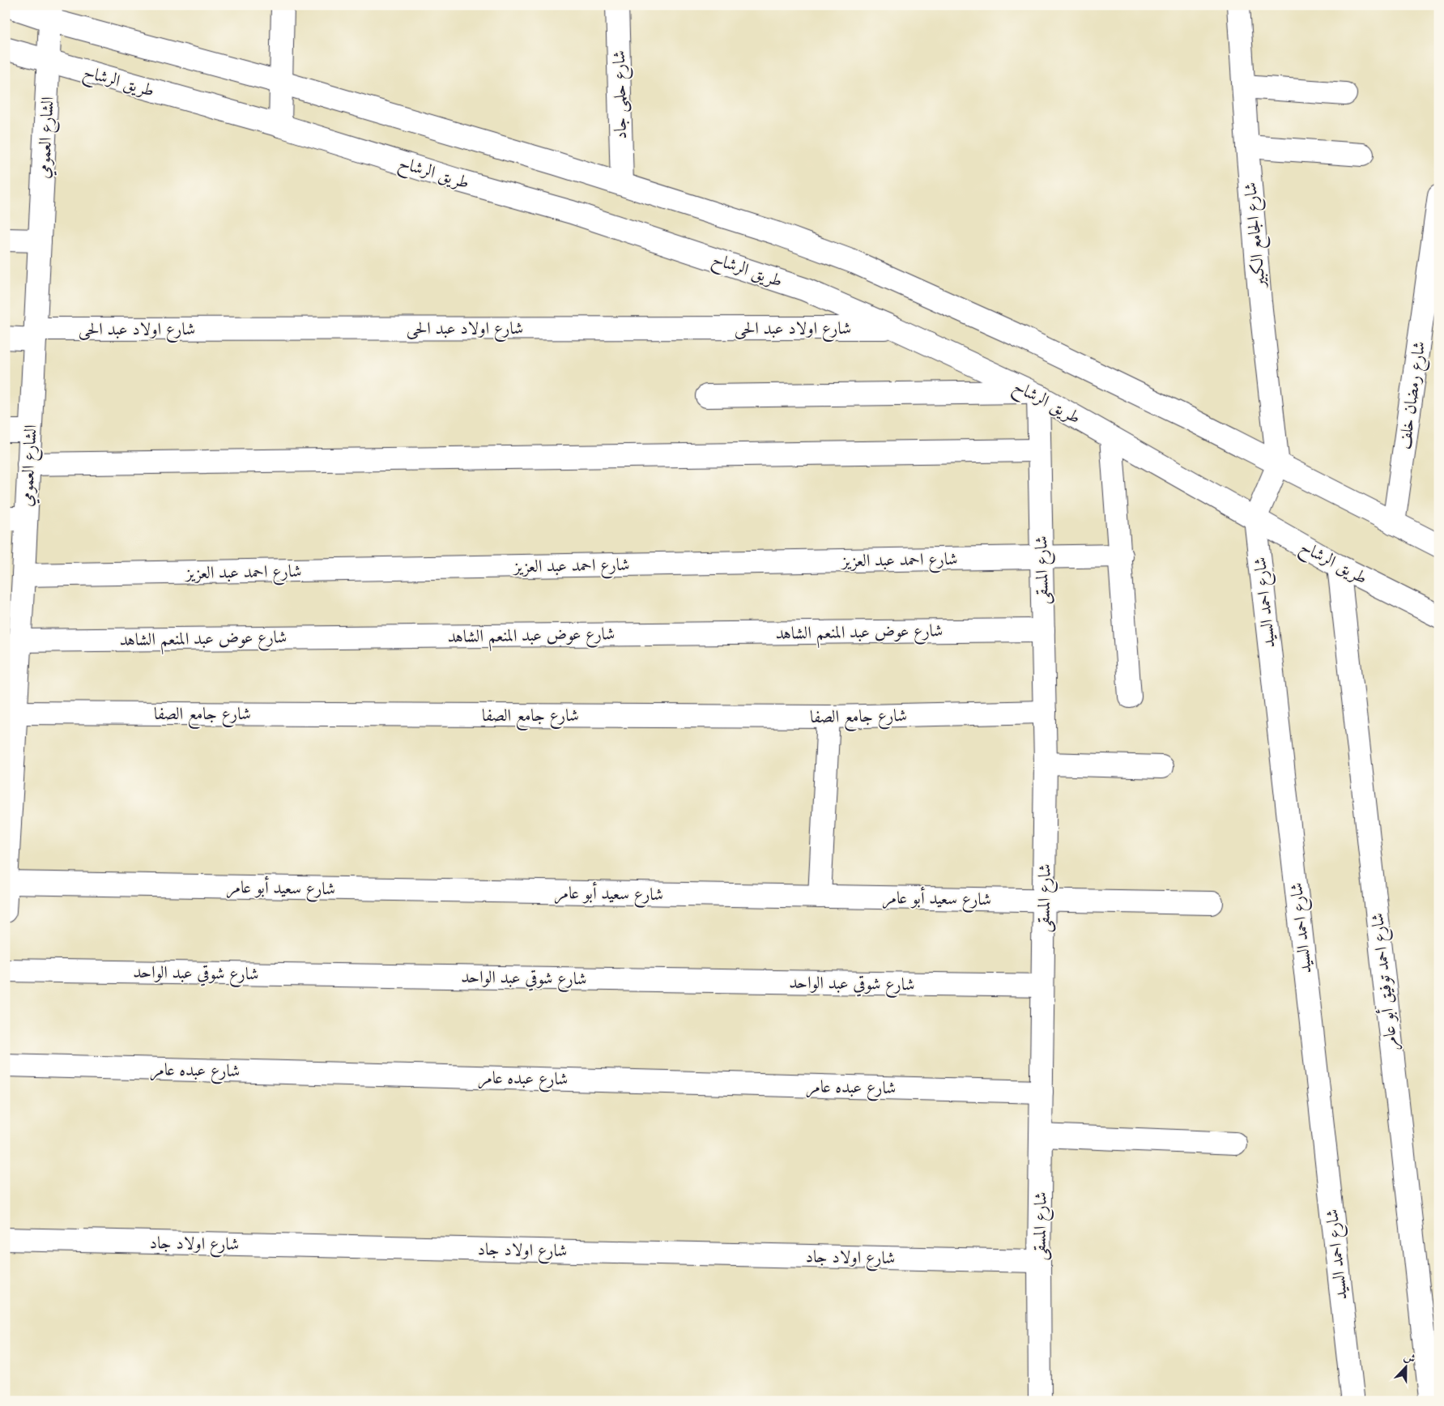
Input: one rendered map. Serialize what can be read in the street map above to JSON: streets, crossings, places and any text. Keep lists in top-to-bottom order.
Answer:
{
  "streets": {
    "street": [
      "طريق الرشاح",
      "شارع حلمى جاد",
      "الشارع العمومي",
      "شارع الجامع الكبير",
      "شارع اولاد عبد الحى",
      "شارع رمضان خلف",
      "شارع احمد عبد العزيز",
      "شارع المسقى",
      "شارع احمد السيد",
      "شارع عوض عبد المنعم الشاهد",
      "شارع جامع الصفا",
      "شارع سعيد أبو عامر",
      "شارع شوقي عبد الواحد",
      "شارع احمد توفيق أبو عامر",
      "شارع عبده عامر",
      "شارع اولاد جاد"
    ]
  },
  "crossings": [
    ["طريق الرشاح", "الشارع العمومي"],
    ["طريق الرشاح", "شارع اولاد عبد الحى"],
    ["طريق الرشاح", "شارع المسقى"],
    ["طريق الرشاح", "شارع احمد السيد"],
    ["طريق الرشاح", "شارع احمد توفيق أبو عامر"],
    ["الشارع العمومي", "شارع اولاد عبد الحى"],
    ["الشارع العمومي", "شارع احمد عبد العزيز"],
    ["الشارع العمومي", "شارع عوض عبد المنعم الشاهد"],
    ["الشارع العمومي", "شارع جامع الصفا"],
    ["الشارع العمومي", "شارع سعيد أبو عامر"],
    ["شارع الجامع الكبير", "شارع احمد السيد"],
    ["شارع احمد عبد العزيز", "شارع المسقى"],
    ["شارع المسقى", "شارع عوض عبد المنعم الشاهد"],
    ["شارع المسقى", "شارع جامع الصفا"],
    ["شارع المسقى", "شارع سعيد أبو عامر"],
    ["شارع المسقى", "شارع شوقي عبد الواحد"],
    ["شارع المسقى", "شارع عبده عامر"],
    ["شارع المسقى", "شارع اولاد جاد"]
  ],
  "north": "top"
}
